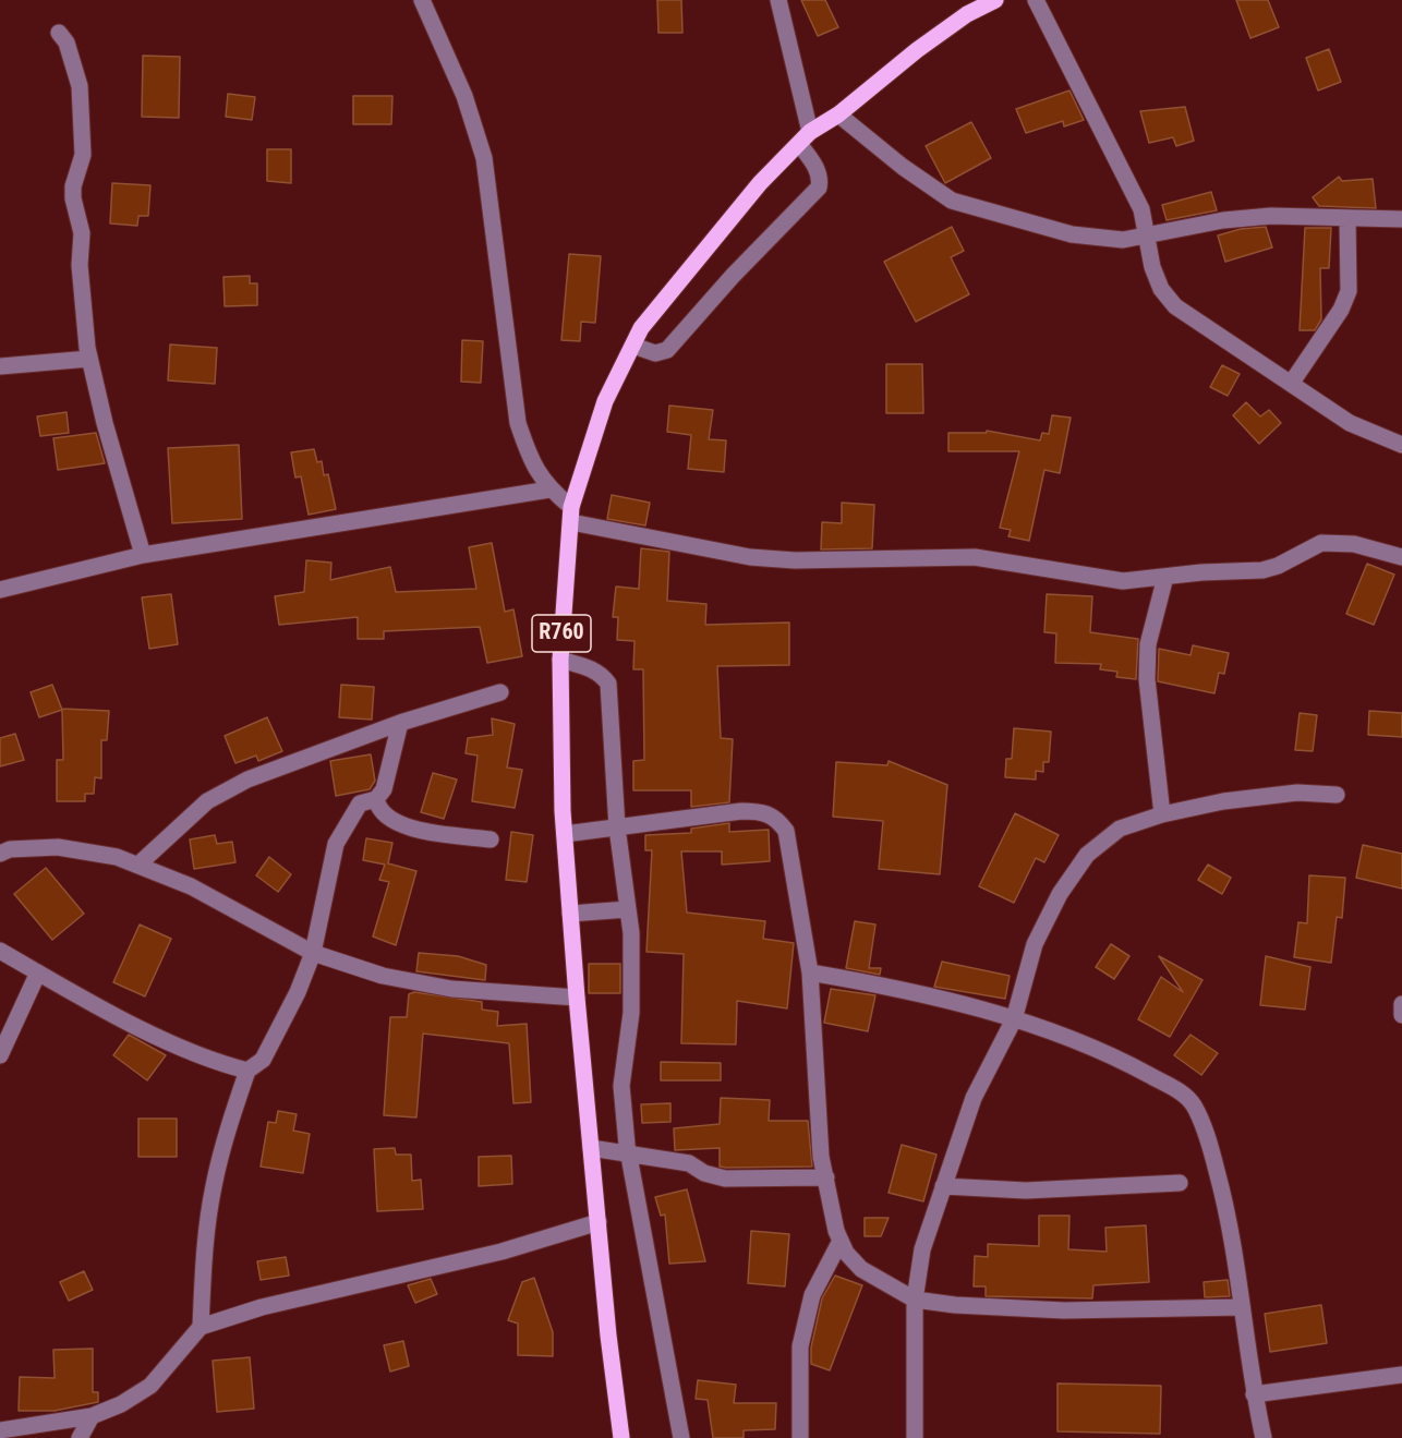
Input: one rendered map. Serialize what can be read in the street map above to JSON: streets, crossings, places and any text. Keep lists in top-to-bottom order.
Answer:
{
  "streets": {
    "main road": ["R760"]
  }
}
